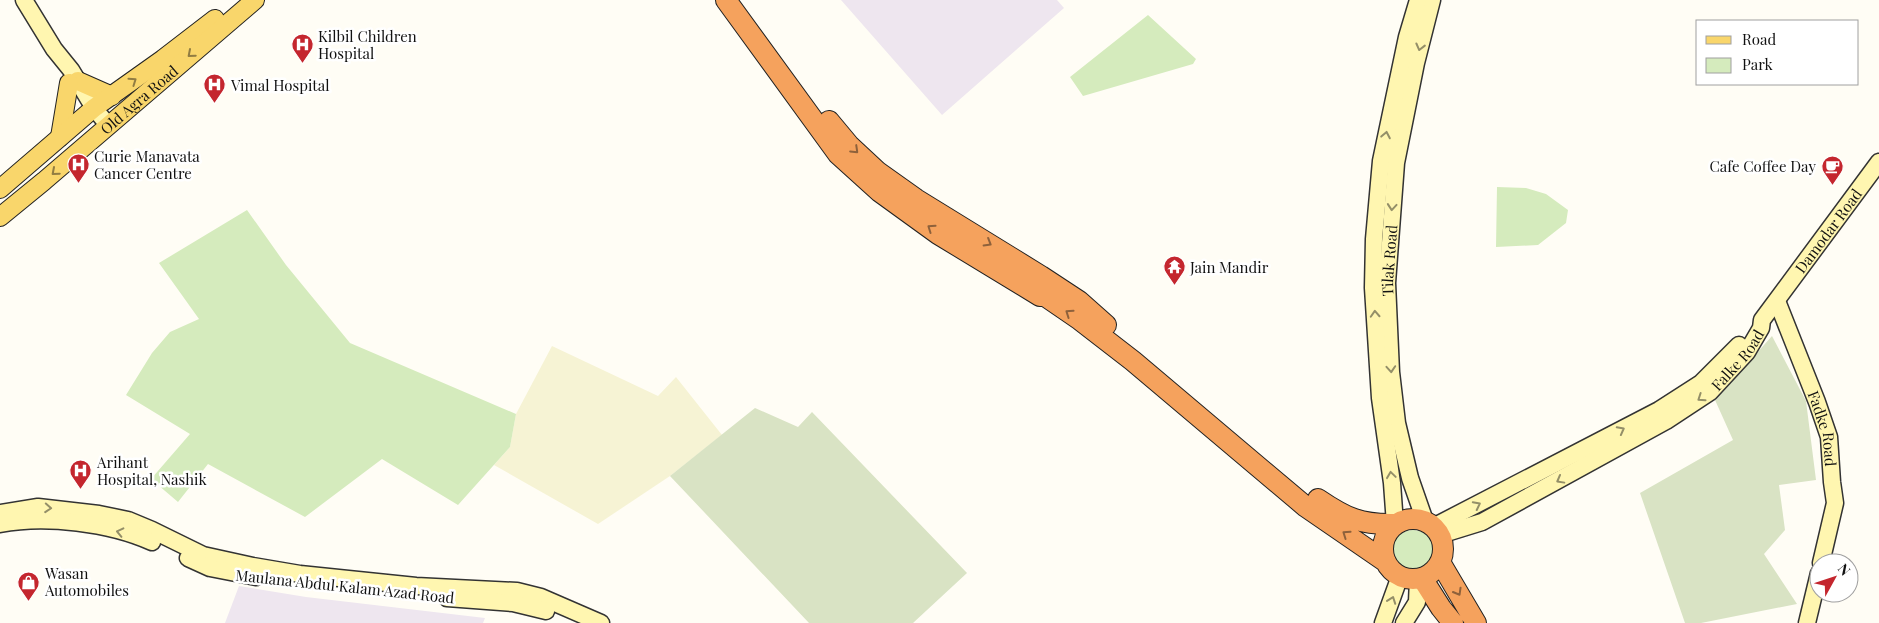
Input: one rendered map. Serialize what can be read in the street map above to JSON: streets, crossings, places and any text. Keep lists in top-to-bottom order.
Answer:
{
  "streets": {
    "main road": ["Old Agra Road"],
    "street": [
      "Damodar Road",
      "Tilak Road",
      "Falke Road",
      "Fadke Road",
      "Maulana Abdul Kalam Azad Road"
    ]
  },
  "crossings": [
    ["Damodar Road", "Falke Road"],
    ["Damodar Road", "Fadke Road"],
    ["Tilak Road", "Falke Road"]
  ],
  "places": {
    "hospital": [
      "Kilbil Children Hospital",
      "Vimal Hospital",
      "Curie Manavata Cancer Centre",
      "Arihant Hospital, Nashik"
    ],
    "cafe": ["Cafe Coffee Day"],
    "temple": ["Jain Mandir"],
    "shop": ["Wasan Automobiles"]
  },
  "legend": ["Road", "Park"],
  "north": "top right"
}
